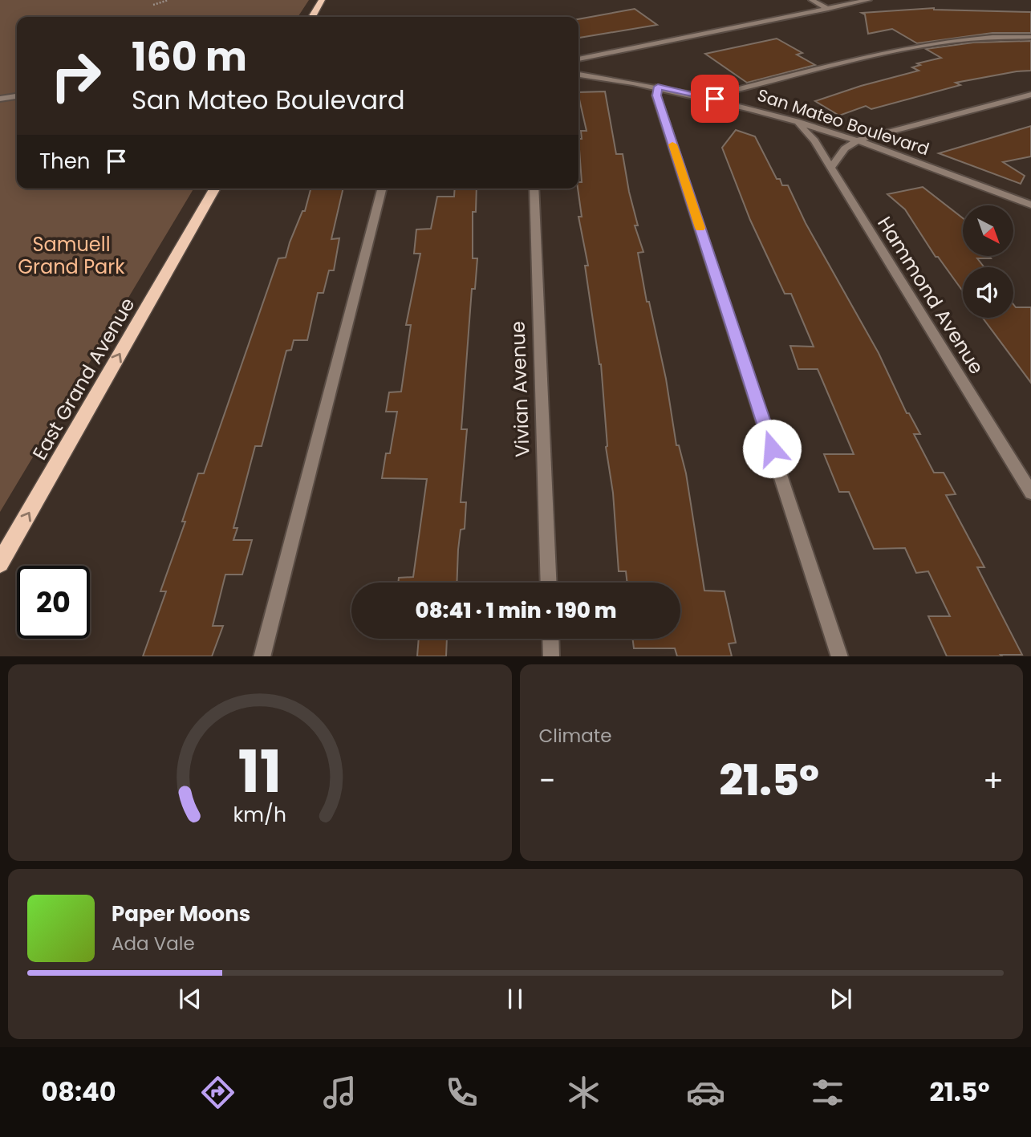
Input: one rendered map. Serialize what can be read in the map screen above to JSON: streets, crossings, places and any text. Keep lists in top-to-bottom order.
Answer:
{
  "streets": {
    "main road": ["East Grand Avenue"],
    "street": ["San Mateo Boulevard", "Hammond Avenue", "Vivian Avenue"]
  },
  "crossings": [
    ["San Mateo Boulevard", "Hammond Avenue"]
  ],
  "one_way": ["East Grand Avenue"],
  "parks": ["Samuell Grand Park"],
  "north": "bottom right",
  "page": {
    "turn": ["160 m", "San Mateo Boulevard"],
    "then": "Then",
    "limit": "20",
    "trip": "08:41 · 1 min · 190 m",
    "tile": "Climate",
    "heat": ["−", "21.5°", "+"],
    "song": ["Paper Moons", "Ada Vale"],
    "tabs": ["08:40", "21.5°"],
    "gauge": ["11", "km/h"]
  }
}
